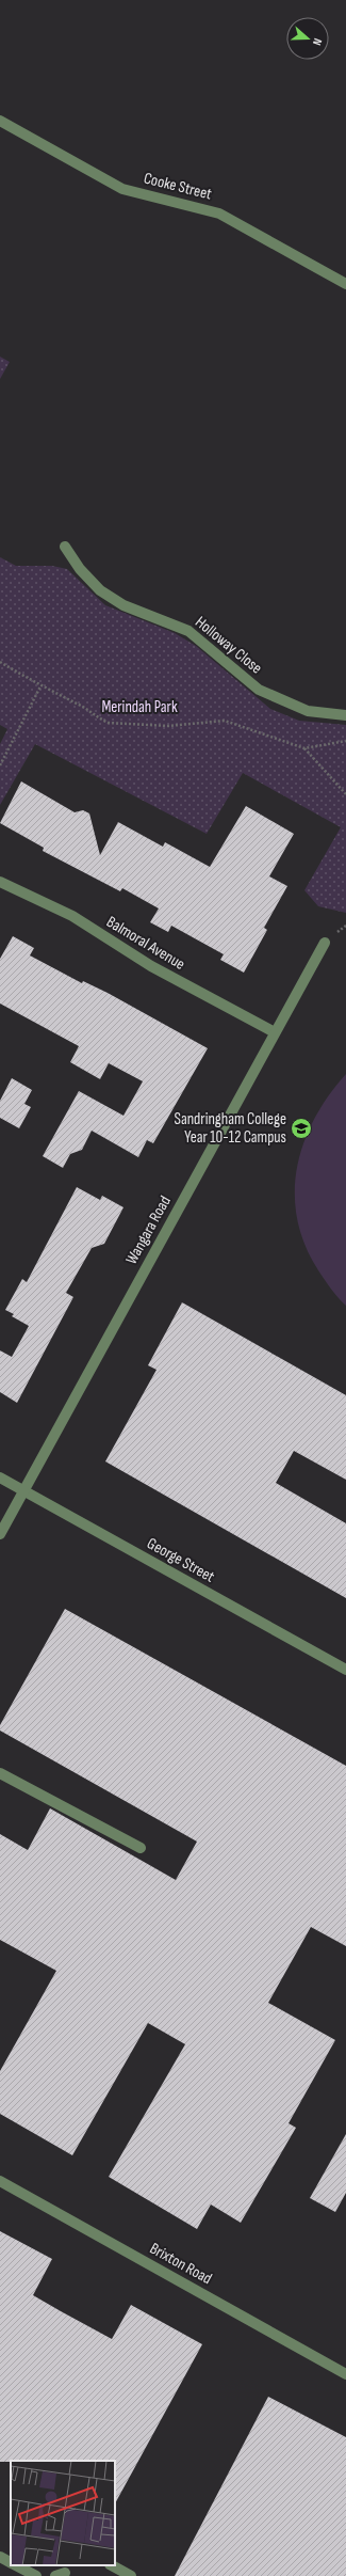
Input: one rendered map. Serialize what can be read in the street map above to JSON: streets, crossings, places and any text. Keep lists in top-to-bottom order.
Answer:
{
  "streets": {
    "street": [
      "Cooke Street",
      "Holloway Close",
      "Balmoral Avenue",
      "Wangara Road",
      "George Street",
      "Brixton Road"
    ]
  },
  "crossings": [
    ["Balmoral Avenue", "Wangara Road"],
    ["Wangara Road", "George Street"]
  ],
  "parks": ["Merindah Park"],
  "places": {
    "school or university": ["Sandringham College Year 10-12 Campus"]
  },
  "north": "right"
}
